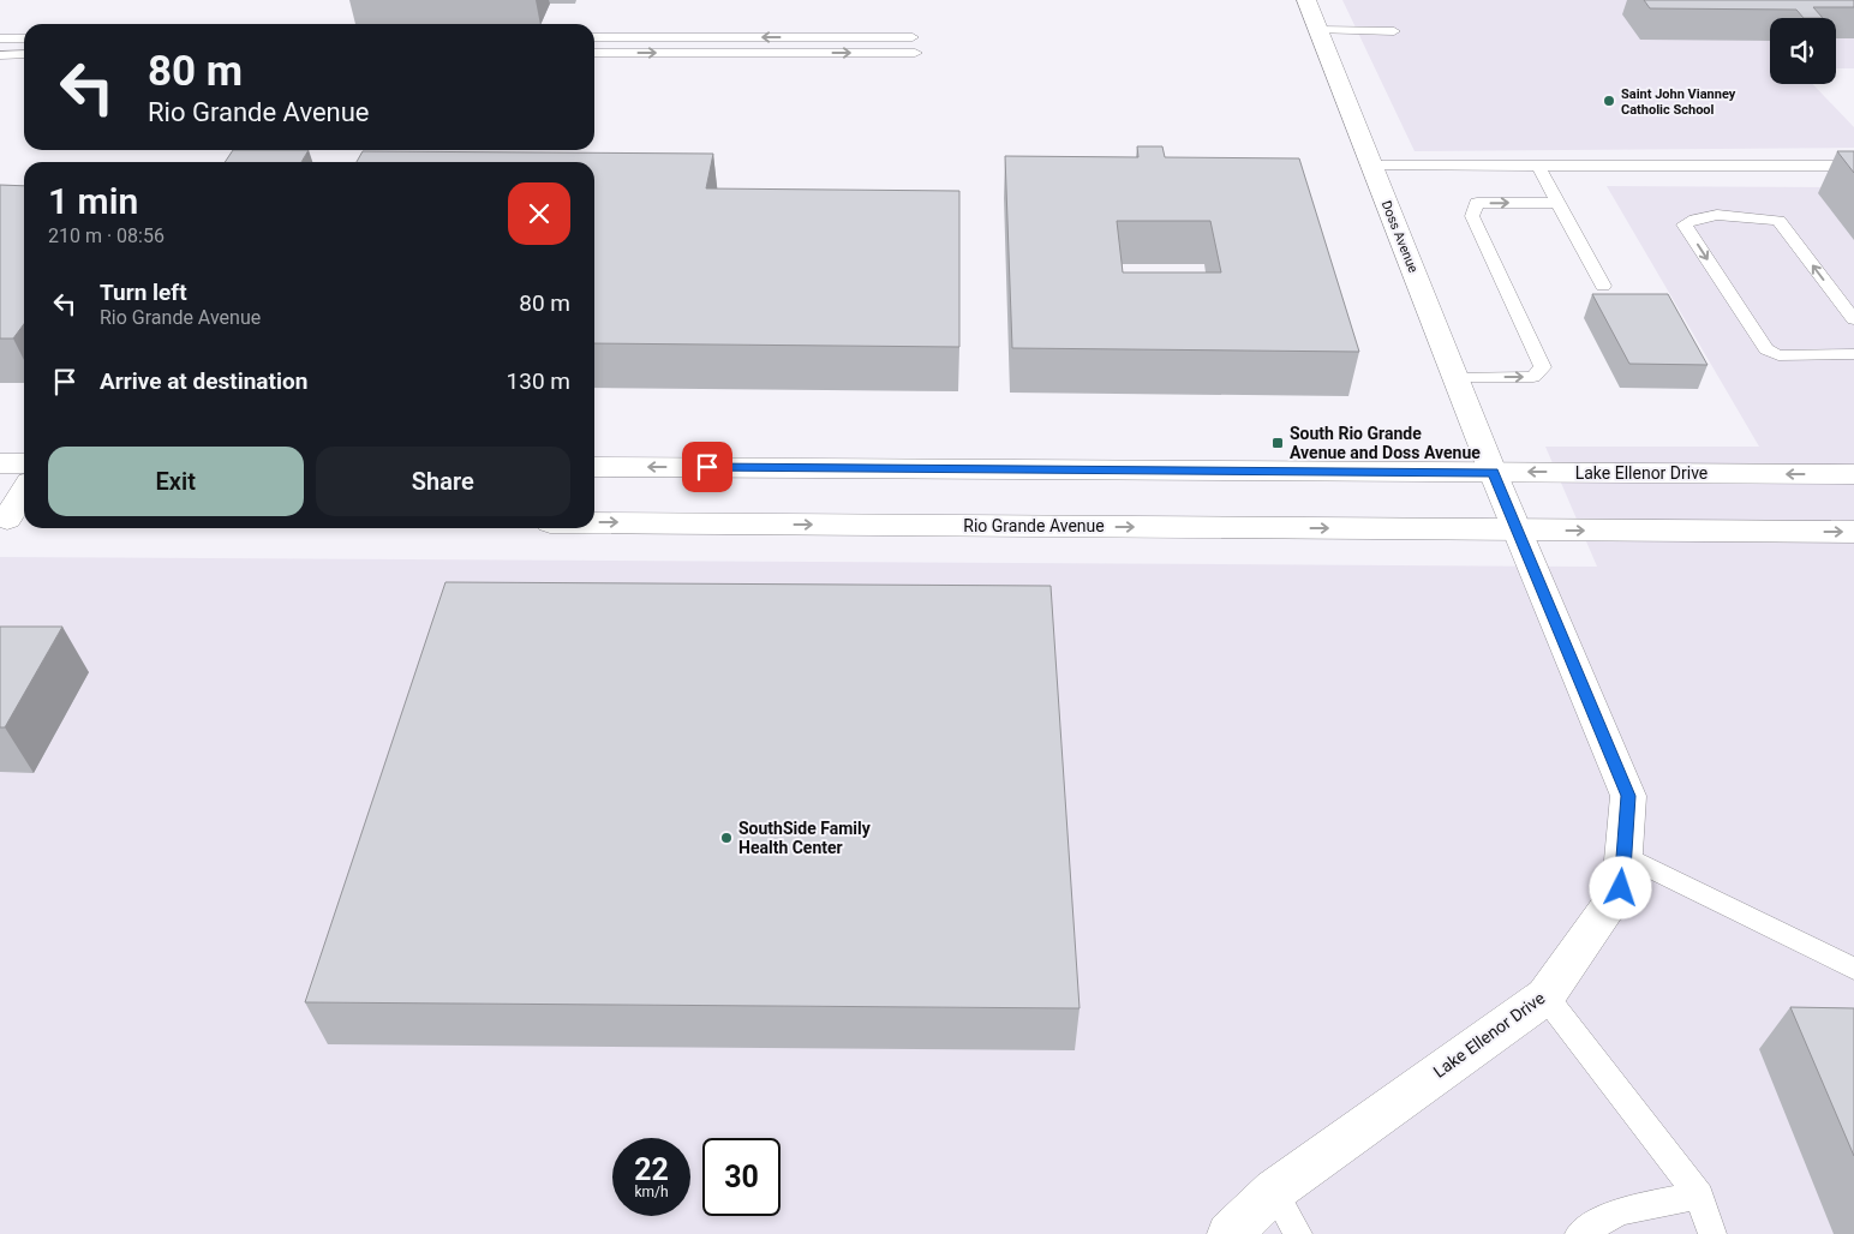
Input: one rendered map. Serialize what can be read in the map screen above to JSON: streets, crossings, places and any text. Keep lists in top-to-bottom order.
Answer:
{
  "streets": {
    "street": ["Doss Avenue", "Lake Ellenor Drive", "Rio Grande Avenue"]
  },
  "crossings": [
    ["Doss Avenue", "Lake Ellenor Drive"],
    ["Lake Ellenor Drive", "Rio Grande Avenue"]
  ],
  "places": {
    "other": ["Saint John Vianney Catholic School", "SouthSide Family Health Center"],
    "transit": ["South Rio Grande Avenue and Doss Avenue"]
  },
  "page": {
    "turn": ["80 m", "Rio Grande Avenue"],
    "heading": ["1 min", "210 m · 08:56"],
    "list": [
      {
        "name": "Turn left",
        "note": "Rio Grande Avenue",
        "value": "80 m"
      },
      {
        "name": "Arrive at destination",
        "value": "130 m"
      }
    ],
    "buttons": ["Exit", "Share"],
    "speed": "22 km/h",
    "limit": "30"
  }
}
